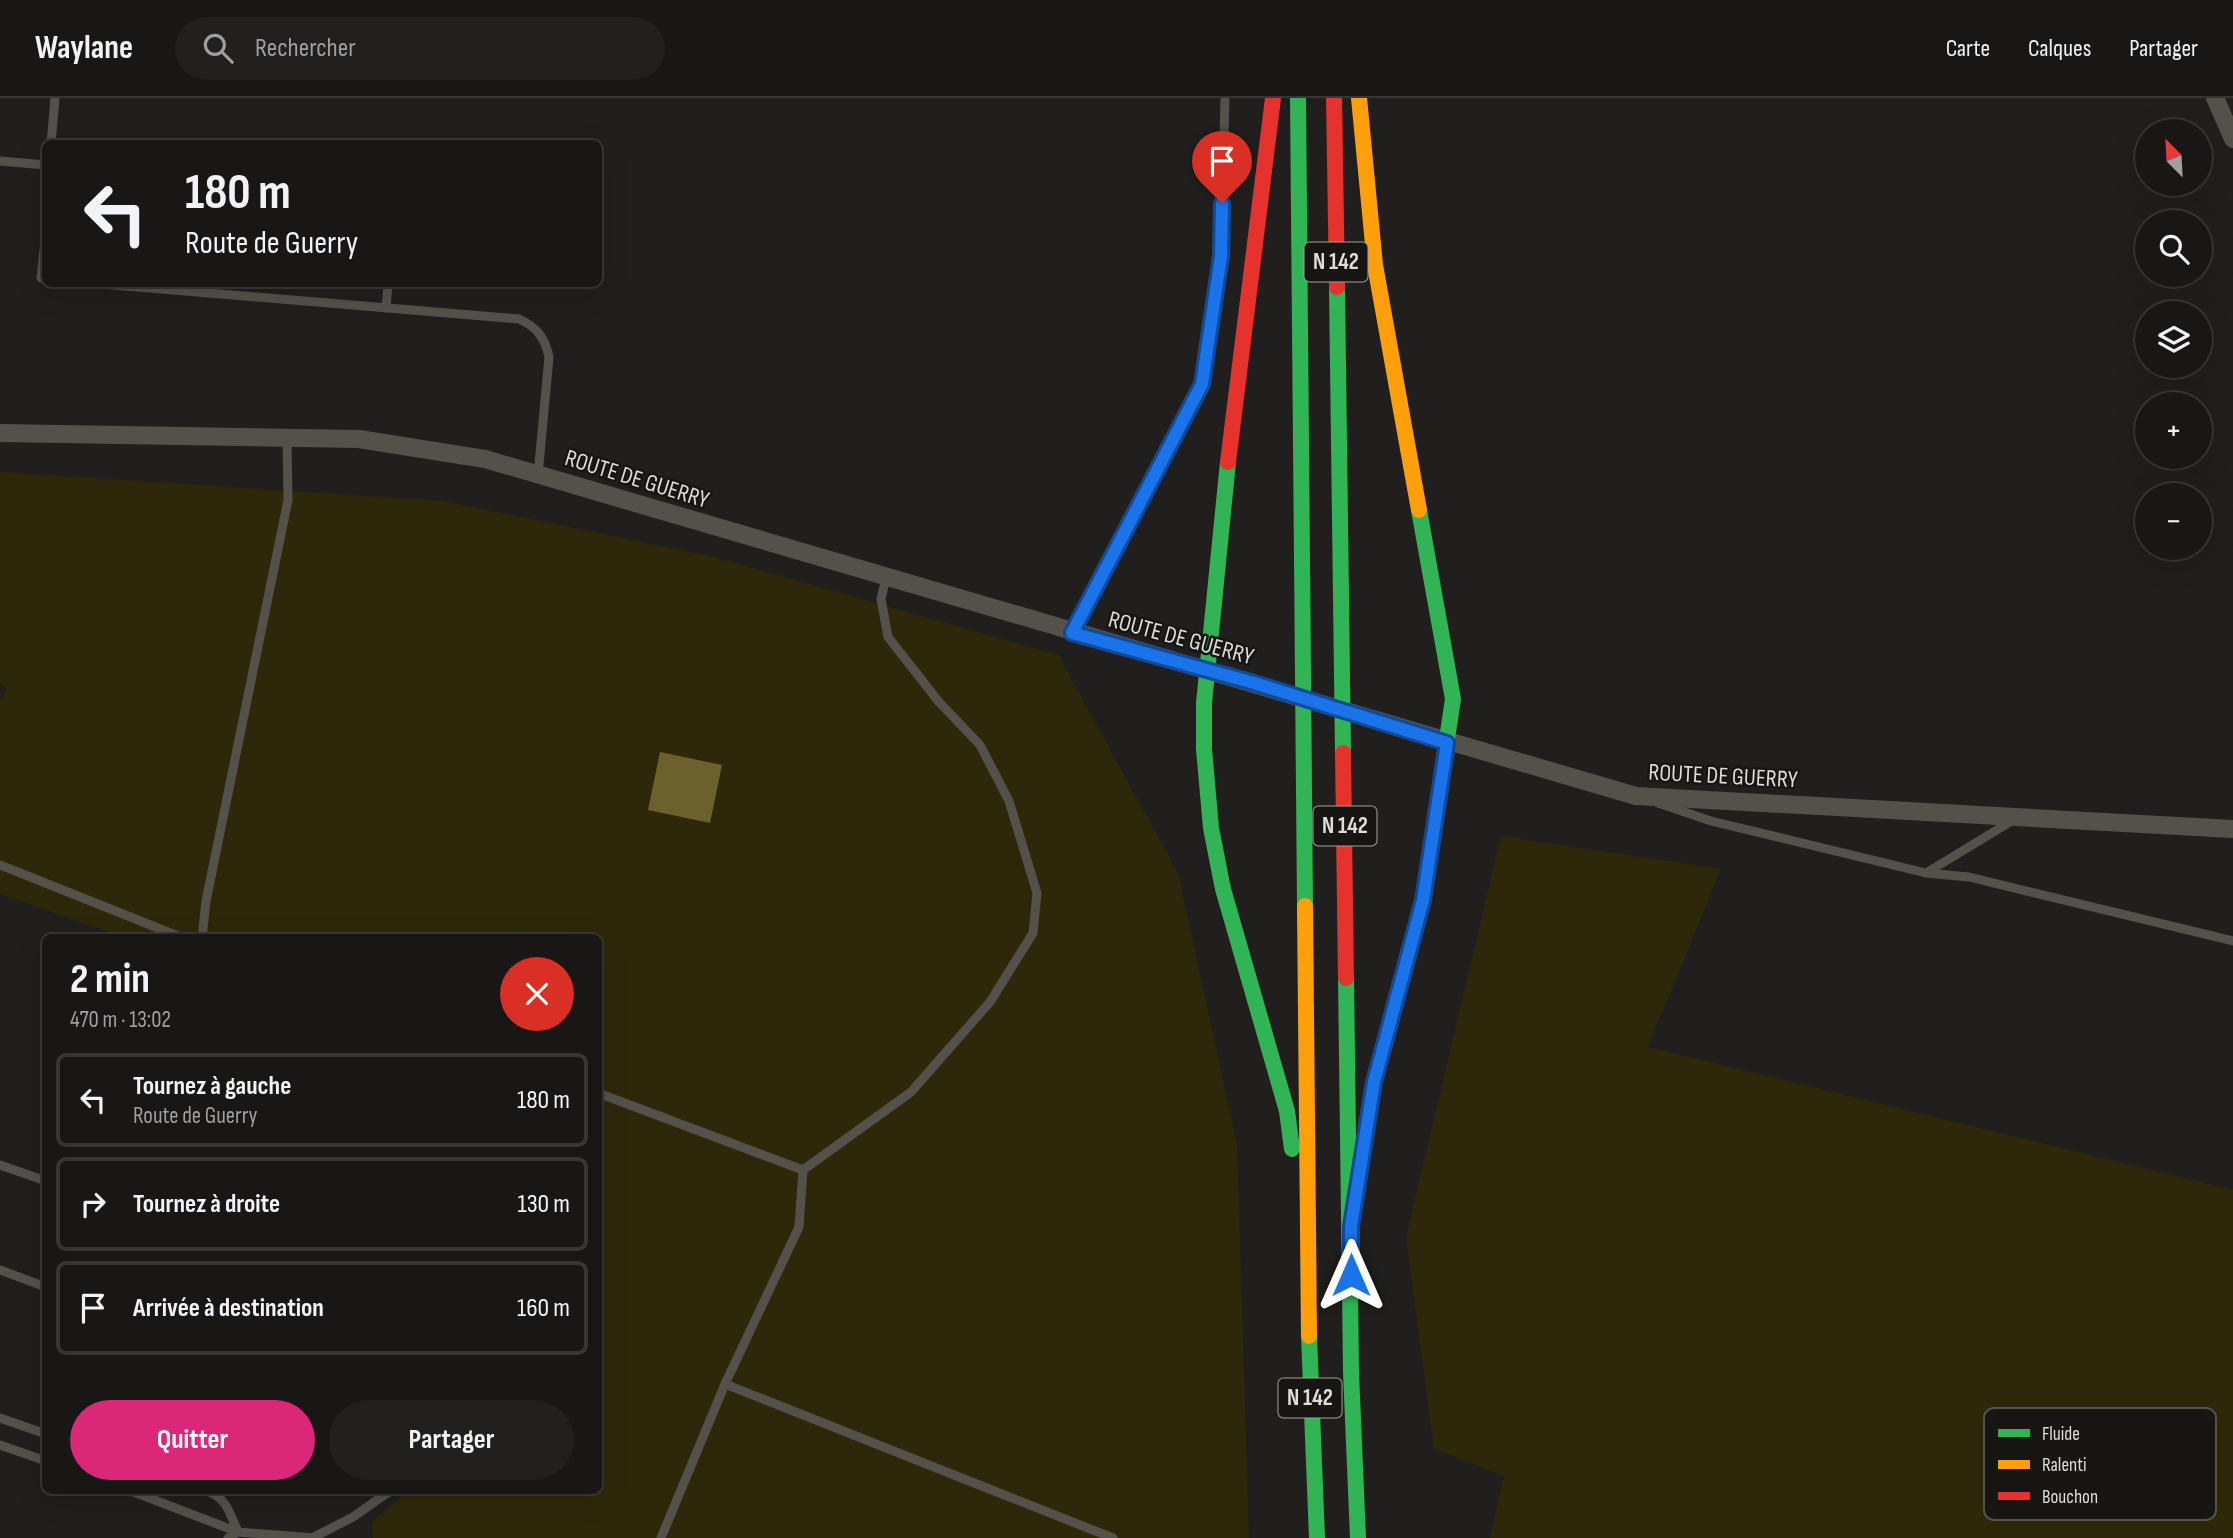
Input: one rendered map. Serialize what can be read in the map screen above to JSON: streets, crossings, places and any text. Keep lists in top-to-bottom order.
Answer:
{
  "streets": {
    "highway": ["N 142"],
    "street": ["ROUTE DE GUERRY"]
  },
  "legend": ["Fluide", "Ralenti", "Bouchon"],
  "north": "top left",
  "page": {
    "header": "Waylane",
    "search": "Rechercher",
    "nav": ["Carte", "Calques", "Partager"],
    "map_buttons": ["+", "−"],
    "turn": ["180 m", "Route de Guerry"],
    "heading": ["2 min", "470 m · 13:02"],
    "list": [
      {
        "name": "Tournez à gauche",
        "note": "Route de Guerry",
        "value": "180 m"
      },
      {
        "name": "Tournez à droite",
        "value": "130 m"
      },
      {
        "name": "Arrivée à destination",
        "value": "160 m"
      }
    ],
    "buttons": ["Quitter", "Partager"]
  }
}
